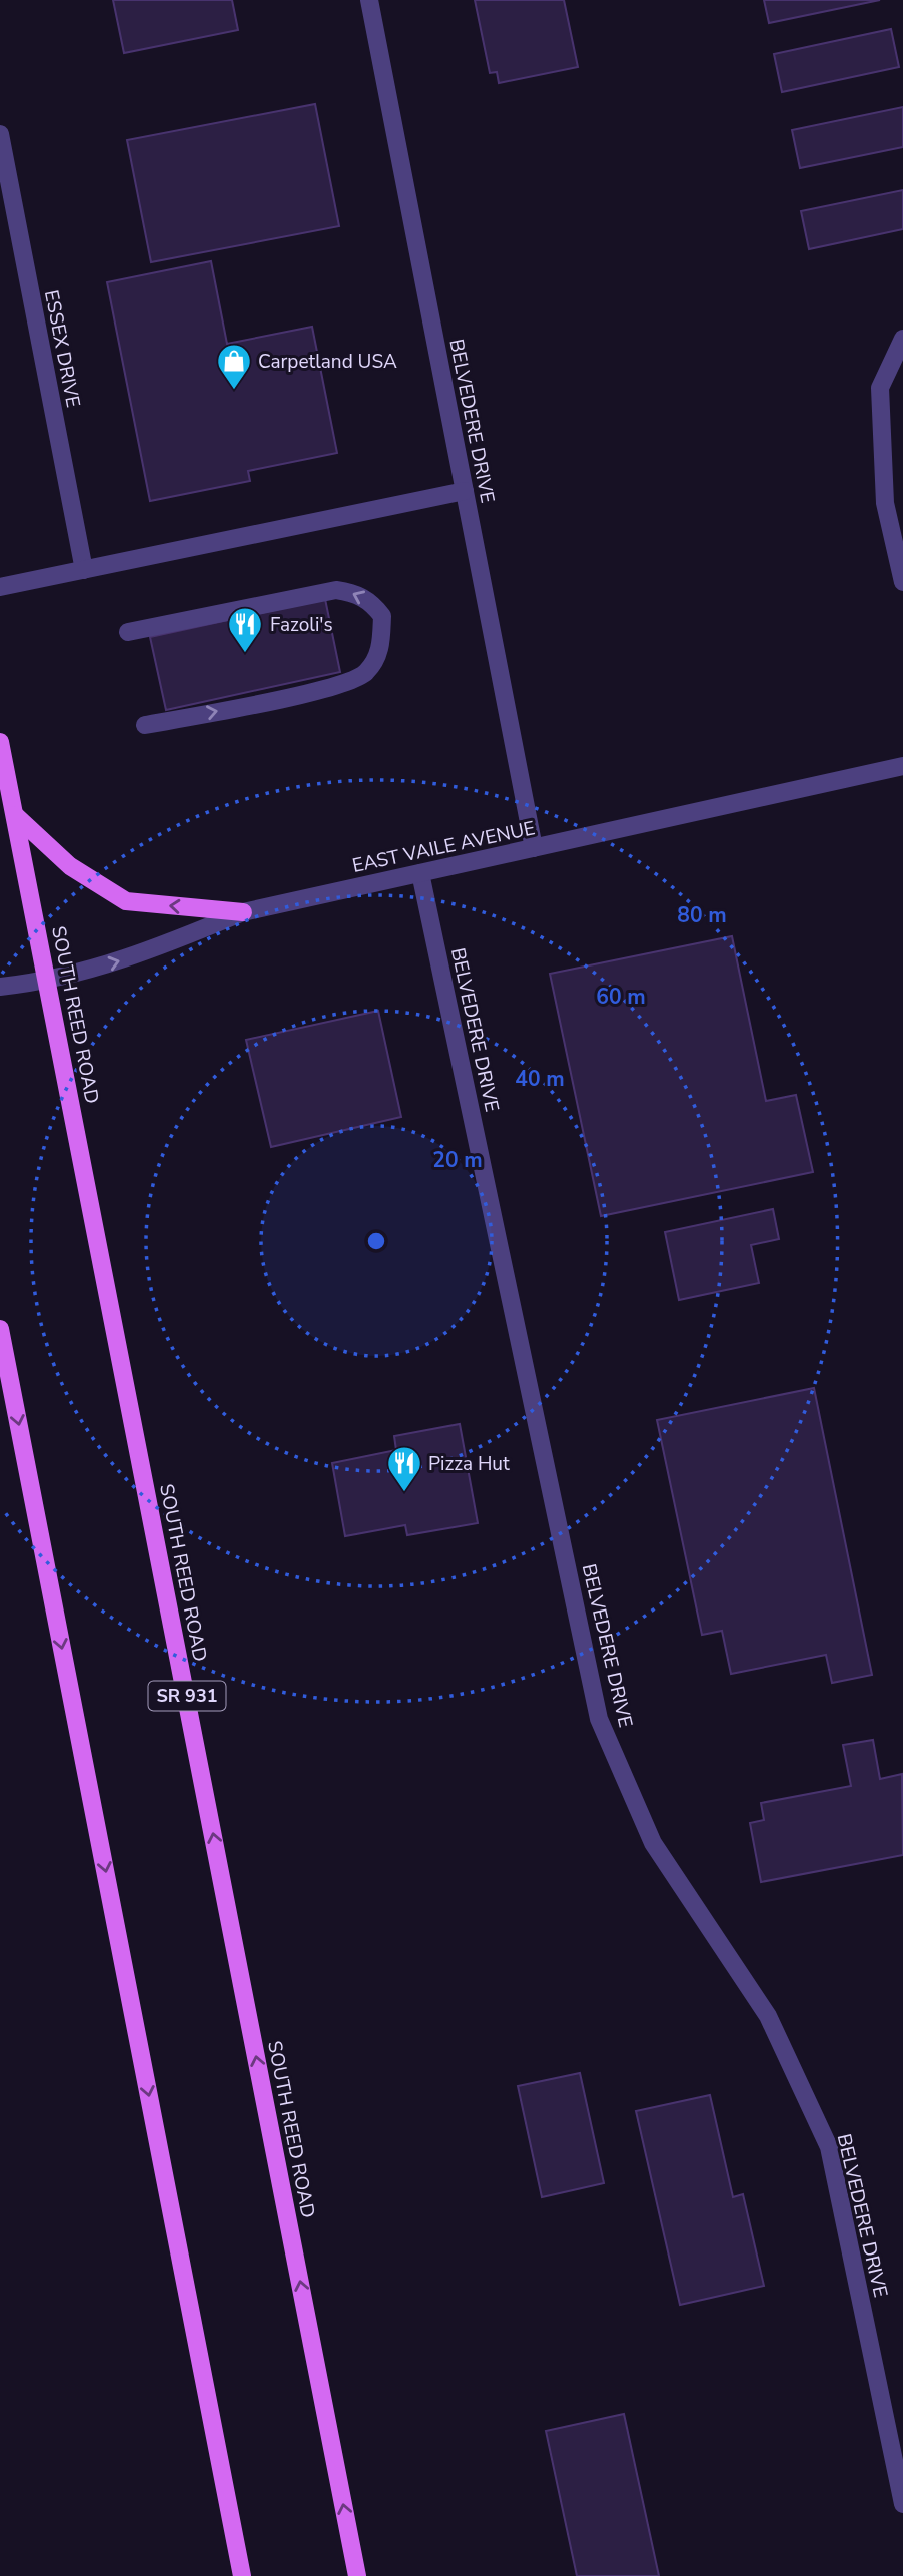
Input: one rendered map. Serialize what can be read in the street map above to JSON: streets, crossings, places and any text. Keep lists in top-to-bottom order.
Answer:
{
  "streets": {
    "main road": ["SOUTH REED ROAD", "SR 931"],
    "street": ["ESSEX DRIVE", "BELVEDERE DRIVE", "EAST VAILE AVENUE"]
  },
  "crossings": [
    ["BELVEDERE DRIVE", "EAST VAILE AVENUE"],
    ["EAST VAILE AVENUE", "SOUTH REED ROAD"]
  ],
  "places": {
    "shop": ["Carpetland USA"],
    "restaurant": ["Fazoli's", "Pizza Hut"]
  },
  "rings": [
    "80 m",
    "60 m",
    "40 m",
    "20 m"
  ]
}
